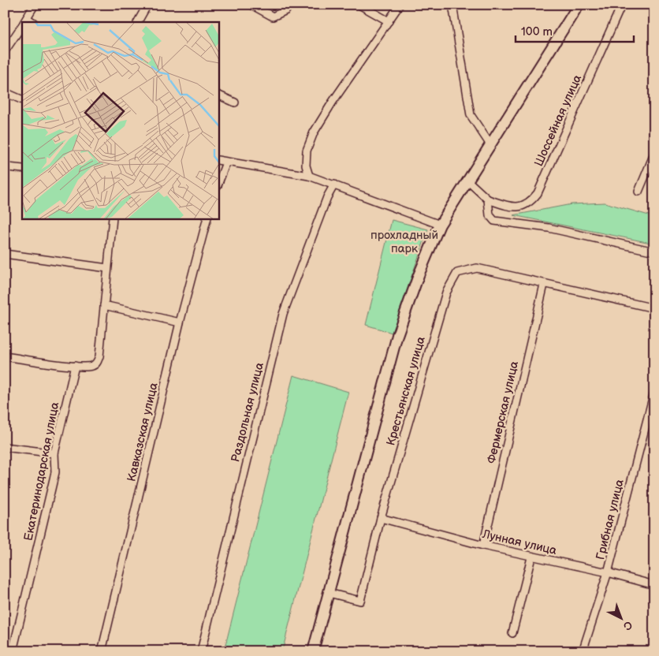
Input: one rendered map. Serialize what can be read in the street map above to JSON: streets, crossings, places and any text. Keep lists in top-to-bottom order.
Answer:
{
  "streets": {
    "street": [
      "Шоссейная улица",
      "Крестьянская улица",
      "Раздольная улица",
      "Фермерская улица",
      "Кавказская улица",
      "Екатеринодарская улица",
      "Грибная улица",
      "Лунная улица"
    ]
  },
  "crossings": [
    ["Крестьянская улица", "Фермерская улица"],
    ["Крестьянская улица", "Лунная улица"],
    ["Фермерская улица", "Лунная улица"],
    ["Грибная улица", "Лунная улица"]
  ],
  "parks": ["прохладный парк"],
  "scale_bar": "100 m",
  "north": "bottom right"
}
